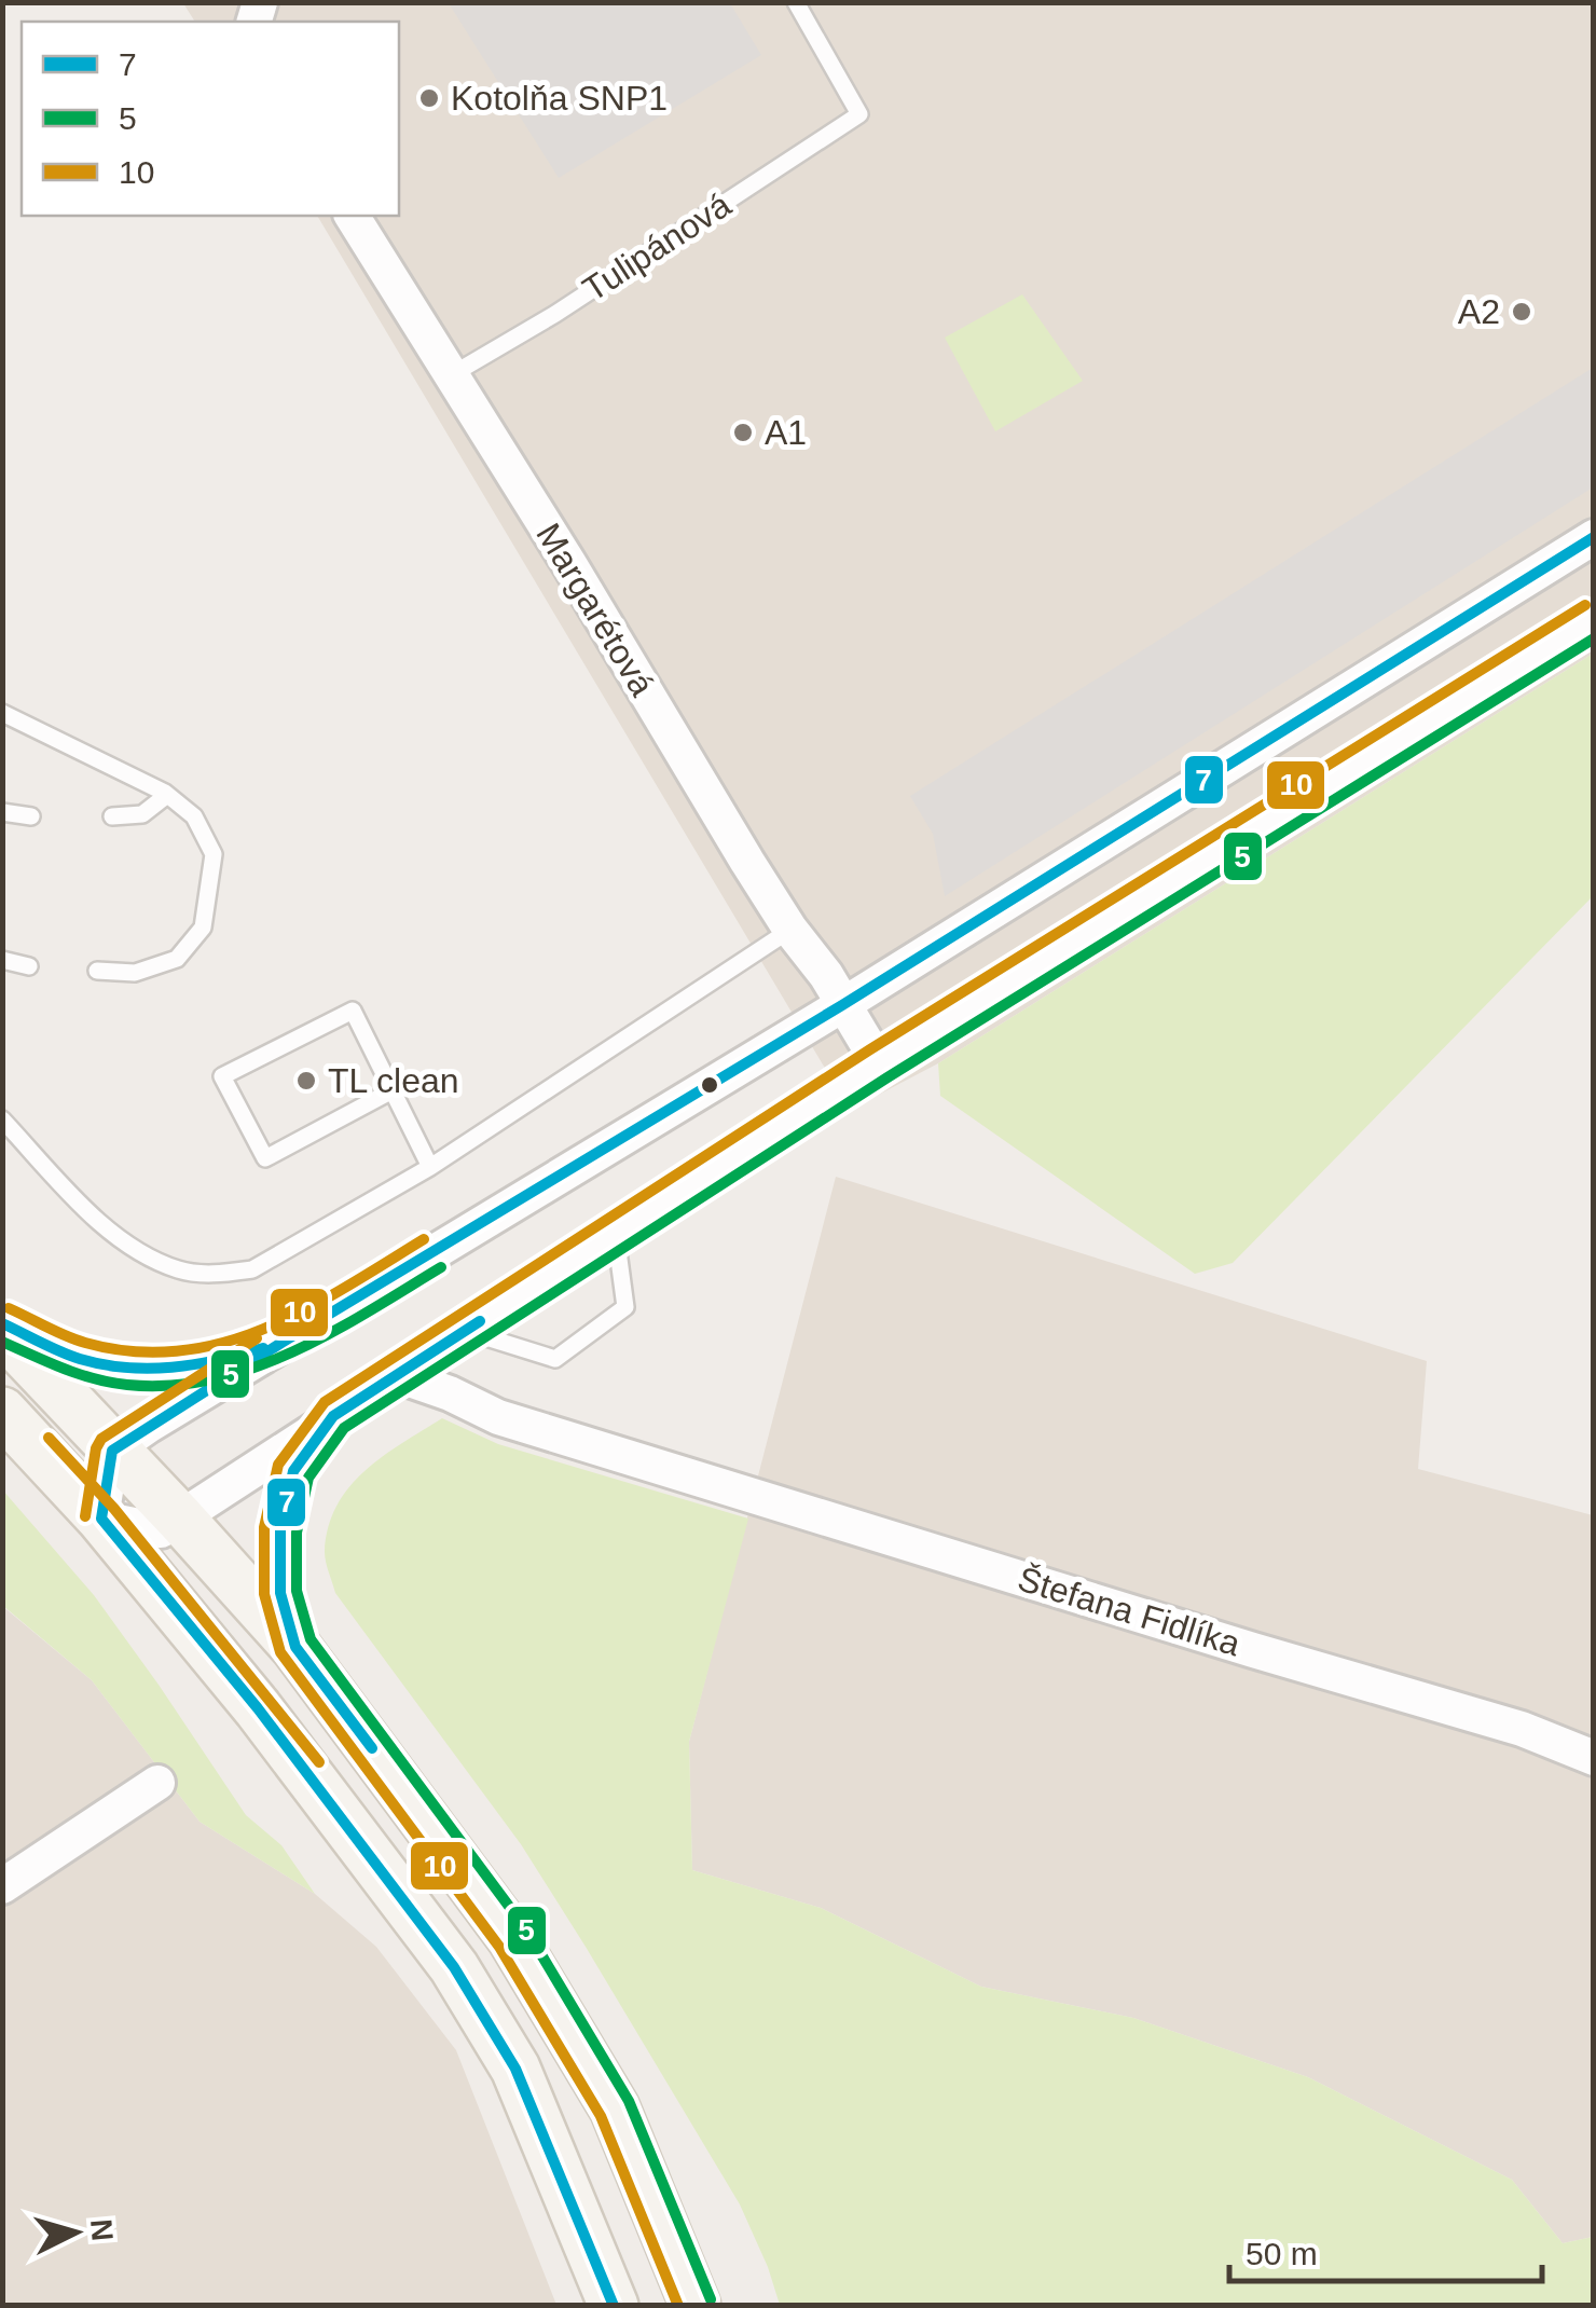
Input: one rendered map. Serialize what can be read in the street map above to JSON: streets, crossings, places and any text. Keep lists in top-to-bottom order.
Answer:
{
  "streets": {
    "street": ["Margarétová", "Štefana Fidlíka"],
    "lane": ["Tulipánová"]
  },
  "crossings": [
    ["Tulipánová", "Margarétová"]
  ],
  "places": [
    "Kotolňa SNP1",
    "A2",
    "A1",
    "TL clean"
  ],
  "lines": ["transit line 7", "transit line 10", "transit line 5"],
  "legend": ["7", "5", "10"],
  "scale_bar": "50 m",
  "north": "right"
}
